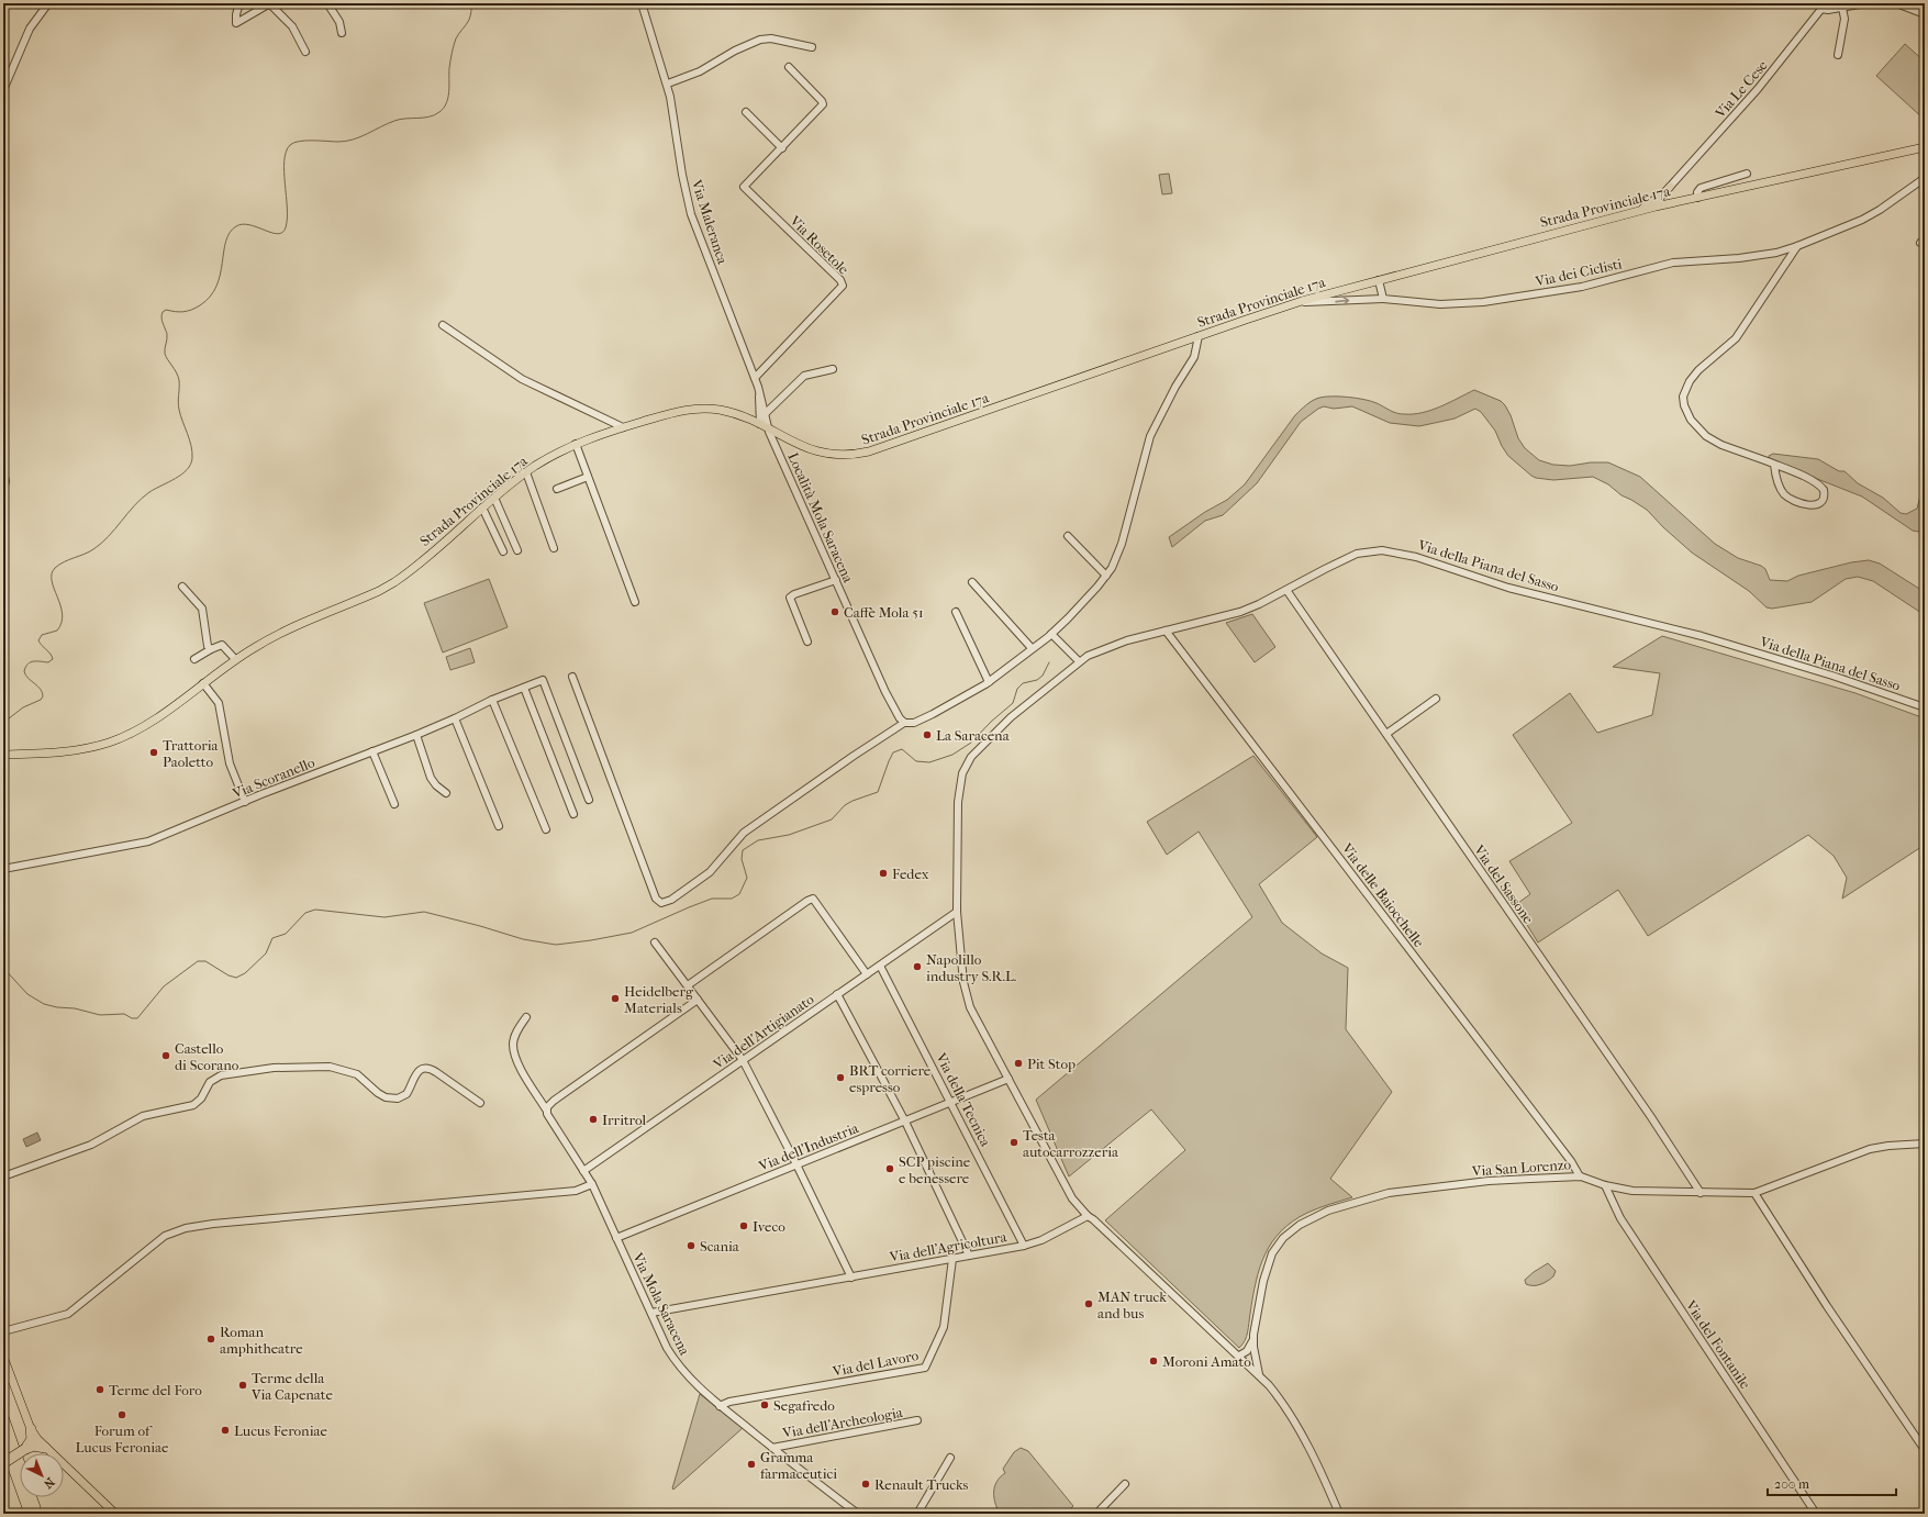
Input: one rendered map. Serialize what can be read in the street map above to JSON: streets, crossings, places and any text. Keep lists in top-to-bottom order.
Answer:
{
  "streets": {
    "main road": ["Strada Provinciale 17a"],
    "street": [
      "Via Le Cese",
      "Via Maleranca",
      "Via Rosetole",
      "Via dei Ciclisti",
      "Località Mola Saracena",
      "Via della Piana del Sasso",
      "Via Scoranello",
      "Via del Sassone",
      "Via delle Baiocchelle",
      "Via dell'Artigianato",
      "Via della Tecnica",
      "Via dell'Industria",
      "Via San Lorenzo",
      "Via dell'Agricoltura",
      "Via Mola Saracena",
      "Via del Fontanile",
      "Via del Lavoro",
      "Via dell'Archeologia"
    ]
  },
  "crossings": [
    ["Strada Provinciale 17a", "Via dei Ciclisti"],
    ["Strada Provinciale 17a", "Località Mola Saracena"],
    ["Via Maleranca", "Via Rosetole"],
    ["Via Maleranca", "Località Mola Saracena"],
    ["Via della Piana del Sasso", "Via del Sassone"],
    ["Via della Piana del Sasso", "Via delle Baiocchelle"],
    ["Via della Piana del Sasso", "Via dell'Artigianato"],
    ["Via della Piana del Sasso", "Via dell'Industria"],
    ["Via del Sassone", "Via San Lorenzo"],
    ["Via delle Baiocchelle", "Via San Lorenzo"],
    ["Via dell'Artigianato", "Via della Tecnica"],
    ["Via dell'Artigianato", "Via Mola Saracena"],
    ["Via della Tecnica", "Via dell'Industria"],
    ["Via della Tecnica", "Via dell'Agricoltura"],
    ["Via dell'Industria", "Via Mola Saracena"],
    ["Via San Lorenzo", "Via del Fontanile"],
    ["Via dell'Agricoltura", "Via Mola Saracena"],
    ["Via dell'Agricoltura", "Via del Lavoro"],
    ["Via Mola Saracena", "Via del Lavoro"],
    ["Via Mola Saracena", "Via dell'Archeologia"]
  ],
  "places": [
    "Caffè Mola 51",
    "La Saracena",
    "Trattoria Paoletto",
    "Fedex",
    "Napolillo industry S.R.L.",
    "Heidelberg Materials",
    "Castello di Scorano",
    "Pit Stop",
    "BRT corriere espresso",
    "Irritrol",
    "Testa autocarrozzeria",
    "SCP piscine e benessere",
    "Iveco",
    "Scania",
    "MAN truck and bus",
    "Roman amphitheatre",
    "Moroni Amato",
    "Terme della Via Capenate",
    "Terme del Foro",
    "Segafredo",
    "Forum of Lucus Feroniae",
    "Lucus Feroniae",
    "Gramma farmaceutici",
    "Renault Trucks"
  ],
  "scale_bar": "200 m",
  "north": "bottom right"
}
